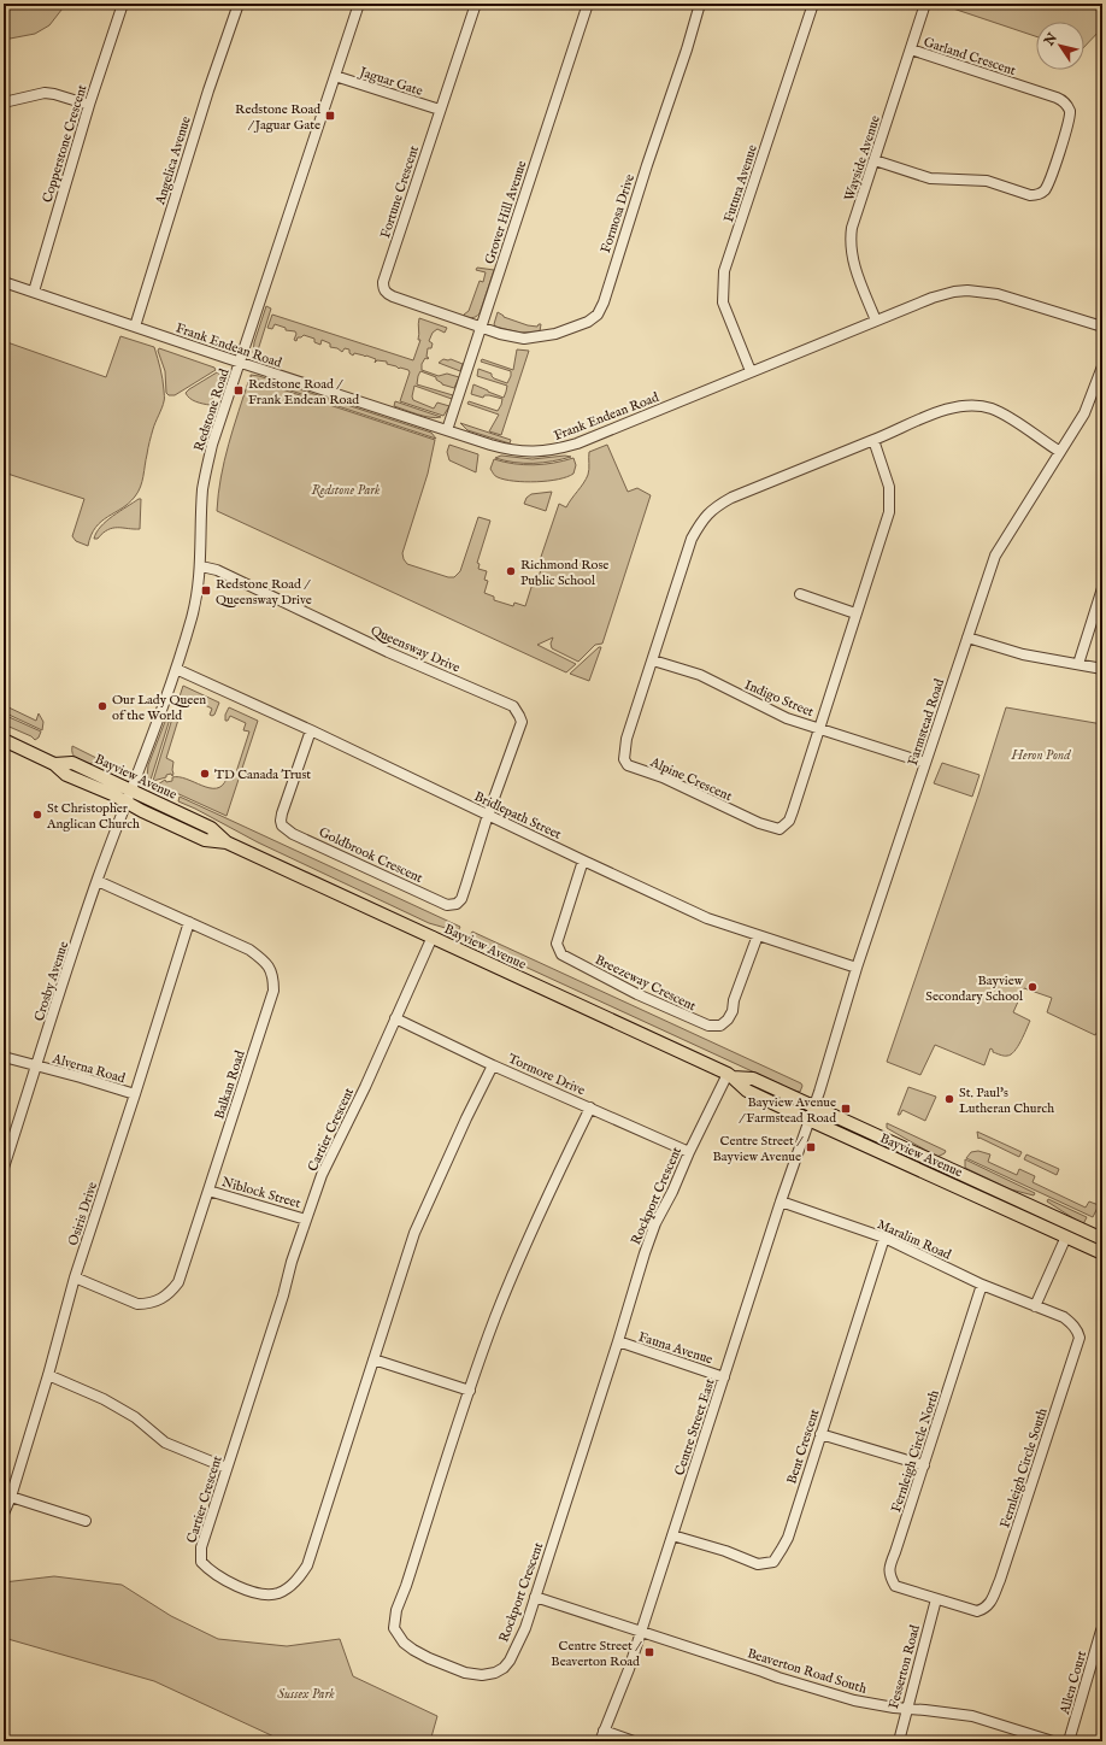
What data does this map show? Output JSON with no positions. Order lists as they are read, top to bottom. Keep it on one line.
{"streets":{"main road":["Bayview Avenue"],"street":["Garland Crescent","Jaguar Gate","Copperstone Crescent","Wayside Avenue","Angelica Avenue","Futura Avenue","Fortune Crescent","Grover Hill Avenue","Formosa Drive","Frank Endean Road","Redstone Road","Queensway Drive","Indigo Street","Farmstead Road","Alpine Crescent","Bridlepath Street","Goldbrook Crescent","Crosby Avenue","Breezeway Crescent","Alverna Road","Tormore Drive","Balkan Road","Cartier Crescent","Niblock Street","Rockport Crescent","Osiris Drive","Maralim Road","Fauna Avenue","Centre Street East","Bent Crescent","Fernleigh Circle North","Fernleigh Circle South","Fesserton Road","Beaverton Road South","Allen Court"]},"crossings":[["Garland Crescent","Wayside Avenue"],["Jaguar Gate","Fortune Crescent"],["Jaguar Gate","Redstone Road"],["Copperstone Crescent","Frank Endean Road"],["Wayside Avenue","Frank Endean Road"],["Angelica Avenue","Frank Endean Road"],["Futura Avenue","Frank Endean Road"],["Fortune Crescent","Grover Hill Avenue"],["Fortune Crescent","Formosa Drive"],["Grover Hill Avenue","Formosa Drive"],["Grover Hill Avenue","Frank Endean Road"],["Frank Endean Road","Redstone Road"],["Redstone Road","Queensway Drive"],["Redstone Road","Bayview Avenue"],["Redstone Road","Bridlepath Street"],["Redstone Road","Crosby Avenue"],["Queensway Drive","Bridlepath Street"],["Queensway Drive","Goldbrook Crescent"],["Indigo Street","Farmstead Road"],["Indigo Street","Alpine Crescent"],["Farmstead Road","Bayview Avenue"],["Farmstead Road","Alpine Crescent"],["Farmstead Road","Bridlepath Street"],["Farmstead Road","Centre Street East"],["Bayview Avenue","Crosby Avenue"],["Bayview Avenue","Cartier Crescent"],["Bayview Avenue","Rockport Crescent"],["Bayview Avenue","Centre Street East"],["Bridlepath Street","Goldbrook Crescent"],["Bridlepath Street","Breezeway Crescent"],["Crosby Avenue","Alverna Road"],["Crosby Avenue","Balkan Road"],["Alverna Road","Osiris Drive"],["Tormore Drive","Cartier Crescent"],["Tormore Drive","Rockport Crescent"],["Balkan Road","Niblock Street"],["Balkan Road","Osiris Drive"],["Cartier Crescent","Niblock Street"],["Rockport Crescent","Fauna Avenue"],["Rockport Crescent","Beaverton Road South"],["Maralim Road","Centre Street East"],["Maralim Road","Bent Crescent"],["Maralim Road","Fernleigh Circle North"],["Maralim Road","Fernleigh Circle South"],["Fauna Avenue","Centre Street East"],["Centre Street East","Bent Crescent"],["Centre Street East","Beaverton Road South"],["Fernleigh Circle North","Fernleigh Circle South"],["Fernleigh Circle North","Fesserton Road"],["Fernleigh Circle South","Fesserton Road"],["Fesserton Road","Beaverton Road South"]],"parks":["Redstone Park","Heron Pond","Sussex Park"],"places":{"transit":["Redstone Road / Jaguar Gate","Redstone Road / Frank Endean Road","Redstone Road / Queensway Drive","Bayview Avenue / Farmstead Road","Centre Street / Bayview Avenue","Centre Street / Beaverton Road"],"other":["Richmond Rose Public School","Our Lady Queen of the World","TD Canada Trust","St Christopher Anglican Church","Bayview Secondary School","St. Paul's Lutheran Church"]},"north":"top left"}
